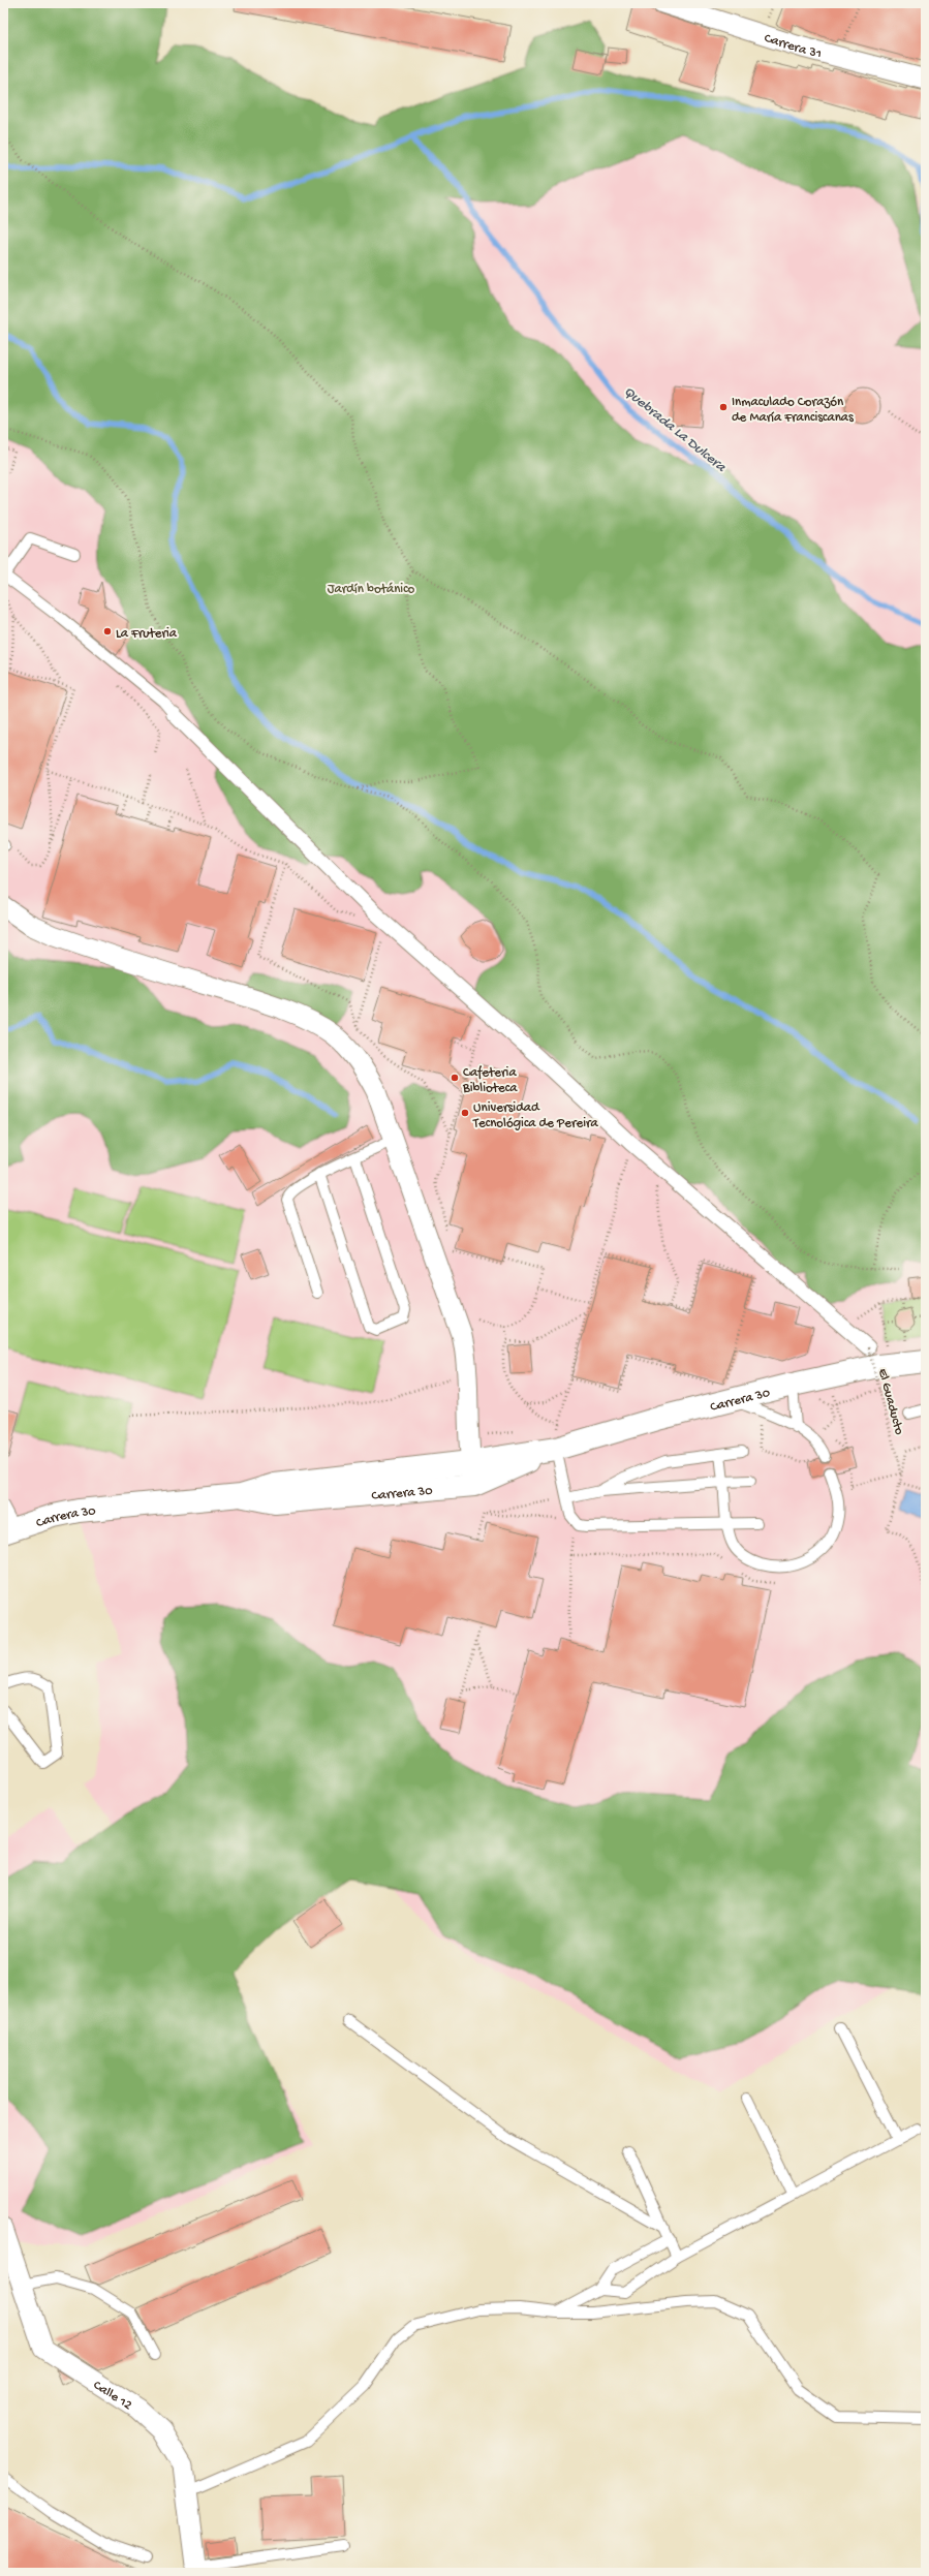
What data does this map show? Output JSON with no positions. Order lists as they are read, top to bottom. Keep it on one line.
{"streets":{"street":["Carrera 31","Carrera 30","Calle 12"],"path":["El Guaducto"]},"water":["Quebrada La Dulcera"],"parks":["Jardín botánico"],"places":["Inmaculado Corazón de María Franciscanas","La Fruteria","Cafeteria Biblioteca","Universidad Tecnológica de Pereira"]}
